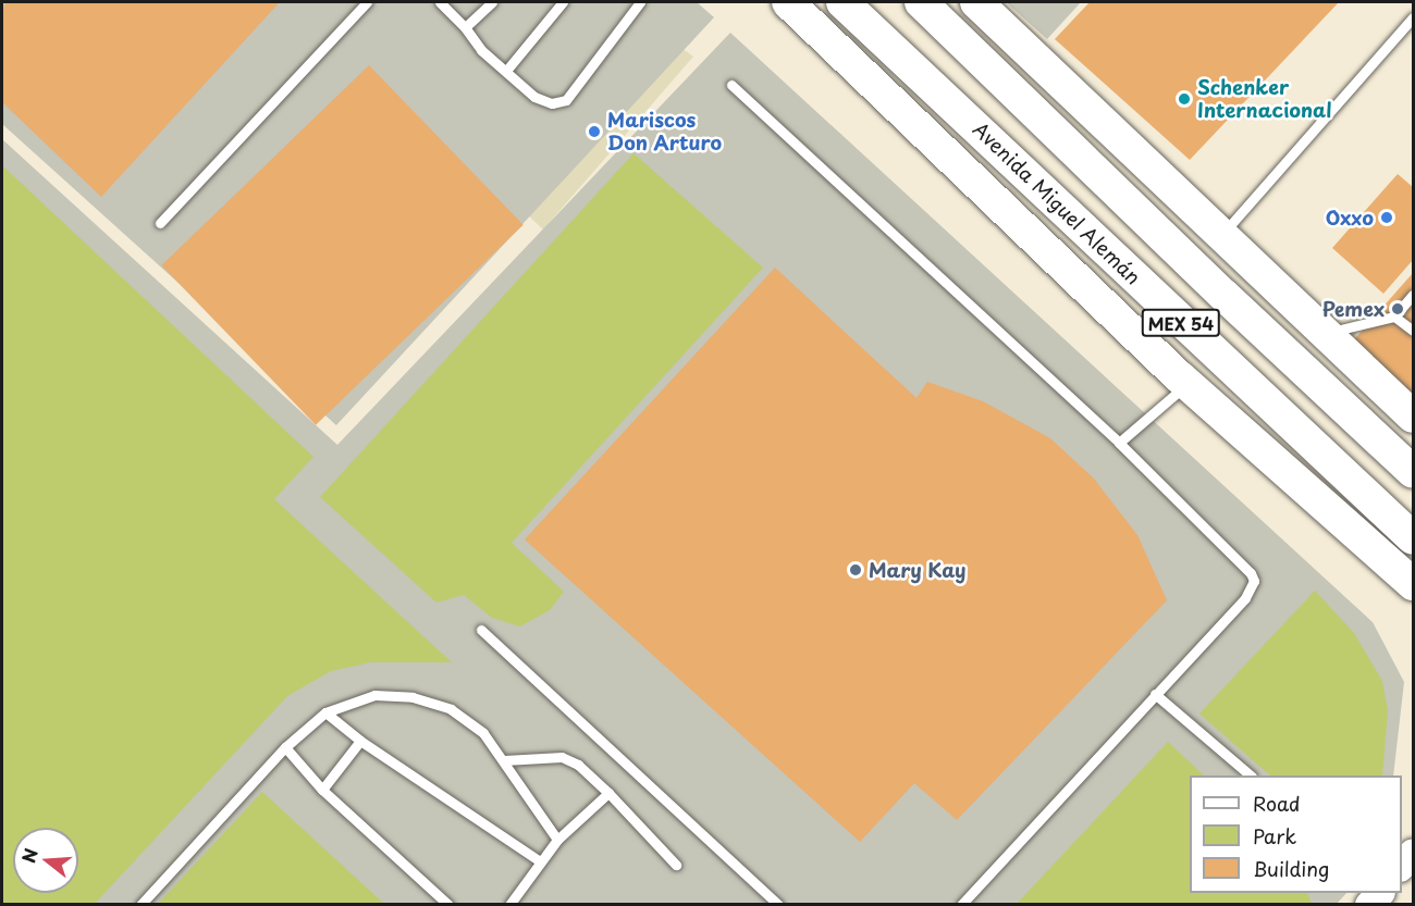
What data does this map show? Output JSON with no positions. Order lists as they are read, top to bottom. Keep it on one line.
{"streets":{"highway":["Avenida Miguel Alemán","MEX 54"]},"places":["Schenker Internacional","Mariscos Don Arturo","Oxxo","Pemex","Mary Kay"],"legend":["Road","Park","Building"],"north":"left"}
